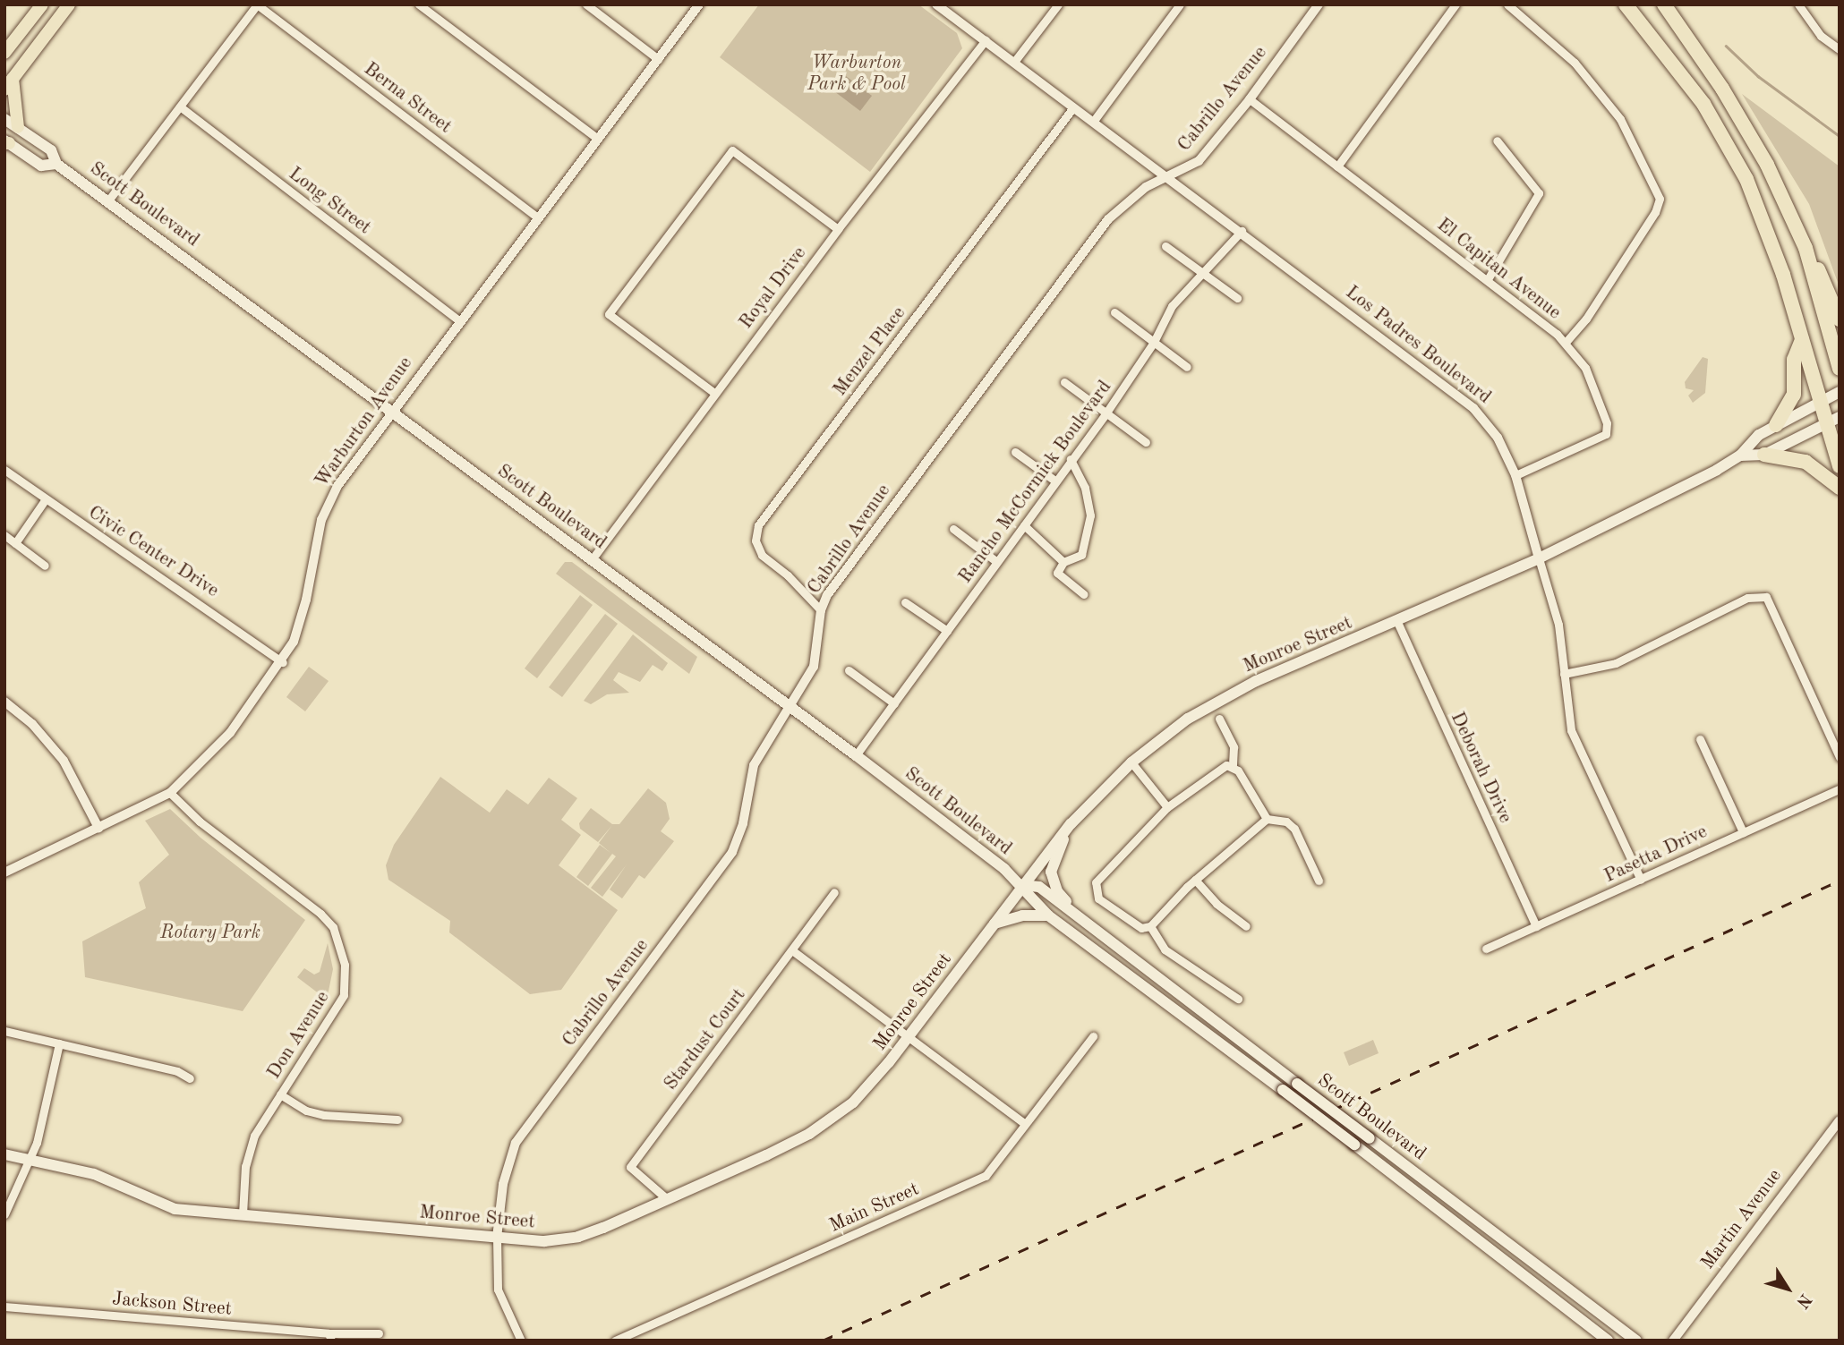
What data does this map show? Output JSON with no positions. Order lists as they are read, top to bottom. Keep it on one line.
{"streets":{"main road":["Scott Boulevard","Monroe Street"],"street":["Berna Street","Cabrillo Avenue","Long Street","El Capitan Avenue","Royal Drive","Los Padres Boulevard","Menzel Place","Warburton Avenue","Rancho McCormick Boulevard","Civic Center Drive","Deborah Drive","Pasetta Drive","Don Avenue","Stardust Court","Main Street","Martin Avenue","Jackson Street"]},"crossings":[["Berna Street","Warburton Avenue"],["Cabrillo Avenue","Scott Boulevard"],["Cabrillo Avenue","El Capitan Avenue"],["Cabrillo Avenue","Los Padres Boulevard"],["Cabrillo Avenue","Menzel Place"],["Cabrillo Avenue","Monroe Street"],["Long Street","Warburton Avenue"],["Scott Boulevard","Royal Drive"],["Scott Boulevard","Warburton Avenue"],["Scott Boulevard","Rancho McCormick Boulevard"],["Scott Boulevard","Monroe Street"],["El Capitan Avenue","Los Padres Boulevard"],["Royal Drive","Los Padres Boulevard"],["Los Padres Boulevard","Menzel Place"],["Los Padres Boulevard","Rancho McCormick Boulevard"],["Los Padres Boulevard","Monroe Street"],["Los Padres Boulevard","Pasetta Drive"],["Warburton Avenue","Civic Center Drive"],["Warburton Avenue","Don Avenue"],["Monroe Street","Deborah Drive"],["Monroe Street","Don Avenue"],["Monroe Street","Stardust Court"],["Deborah Drive","Pasetta Drive"]],"parks":["Warburton Park & Pool","Rotary Park"],"north":"bottom right"}
